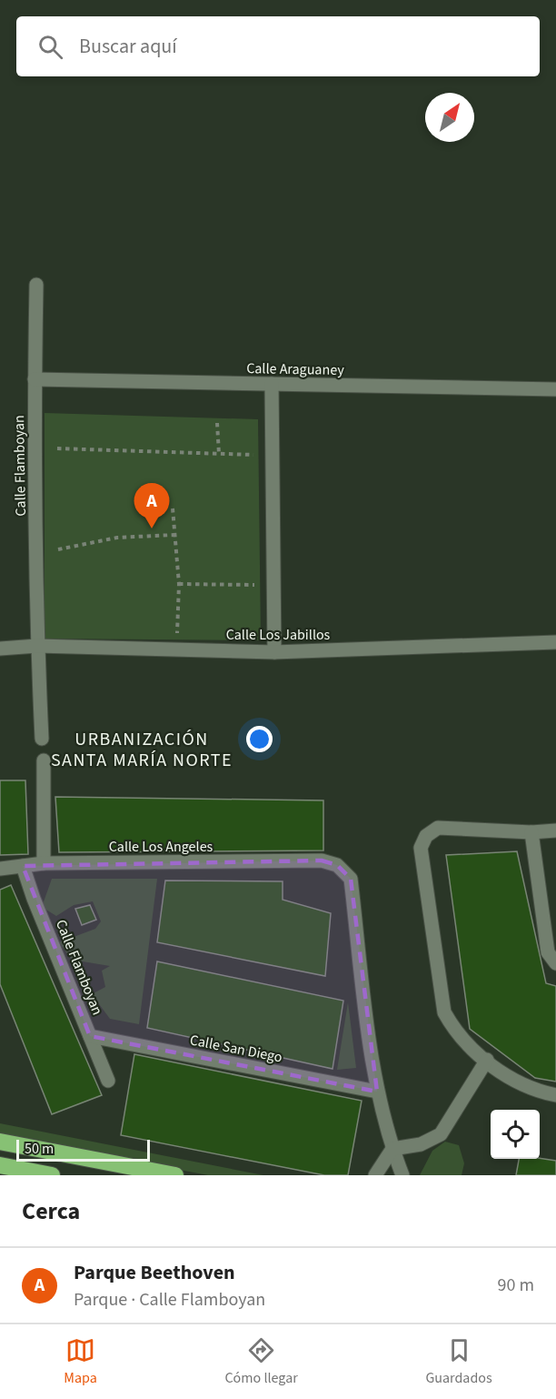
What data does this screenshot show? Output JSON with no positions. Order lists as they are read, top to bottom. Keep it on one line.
{"streets":{"street":["Calle Araguaney","Calle Flamboyan","Calle Los Jabillos","Calle Los Angeles","Calle San Diego"]},"crossings":[["Calle Araguaney","Calle Flamboyan"],["Calle Flamboyan","Calle Los Jabillos"],["Calle Flamboyan","Calle Los Angeles"],["Calle Flamboyan","Calle San Diego"],["Calle Los Angeles","Calle San Diego"]],"districts":["URBANIZACIÓN SANTA MARÍA NORTE"],"scale_bar":"50 m","north":"top right","page":{"search":"Buscar aquí","pins":"A","scale":"50 m","heading":"Cerca","list":[{"mark":"A","name":"Parque Beethoven","note":"Parque · Calle Flamboyan","value":"90 m"}],"nav":["Mapa","Cómo llegar","Guardados"]}}
